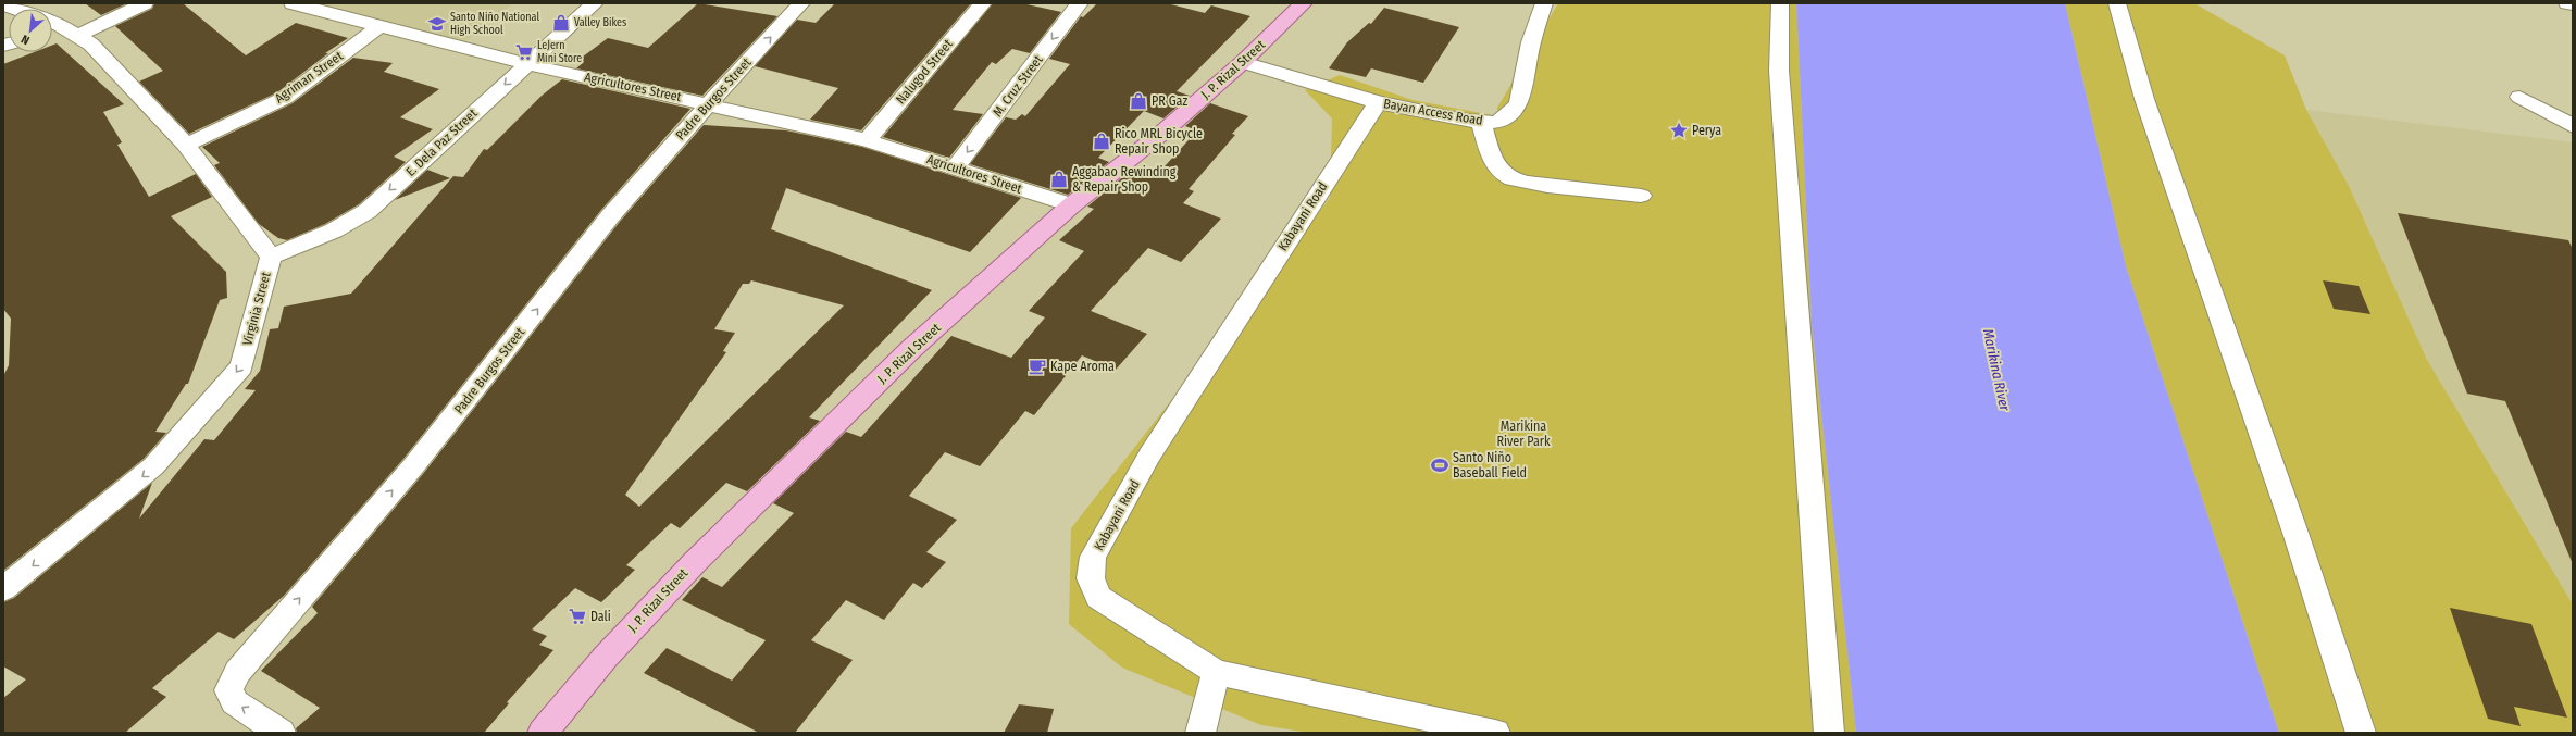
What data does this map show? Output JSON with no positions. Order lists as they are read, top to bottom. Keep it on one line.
{"streets":{"main road":["J. P. Rizal Street"],"street":["Nalugod Street","Agriman Street","M. Cruz Street","Agricultores Street","Padre Burgos Street","Bayan Access Road","E. Dela Paz Street","Kabayani Road","Virginia Street"]},"crossings":[["J. P. Rizal Street","Agricultores Street"],["J. P. Rizal Street","Bayan Access Road"],["Nalugod Street","Agricultores Street"],["Agriman Street","Agricultores Street"],["Agriman Street","Virginia Street"],["M. Cruz Street","Agricultores Street"],["Agricultores Street","Padre Burgos Street"],["Agricultores Street","E. Dela Paz Street"],["Bayan Access Road","Kabayani Road"],["E. Dela Paz Street","Virginia Street"]],"one_way":["M. Cruz Street","Padre Burgos Street","E. Dela Paz Street","Virginia Street"],"water":["Marikina River"],"parks":["Marikina River Park"],"places":{"shop":["Valley Bikes","PR Gaz","Rico MRL Bicycle Repair Shop","Aggabao Rewinding & Repair Shop"],"school or university":["Santo Niño National High School"],"supermarket":["LeJern Mini Store","Dali"],"place":["Perya"],"cafe":["Kape Aroma"],"sports":["Santo Niño Baseball Field"]},"north":"bottom left"}
